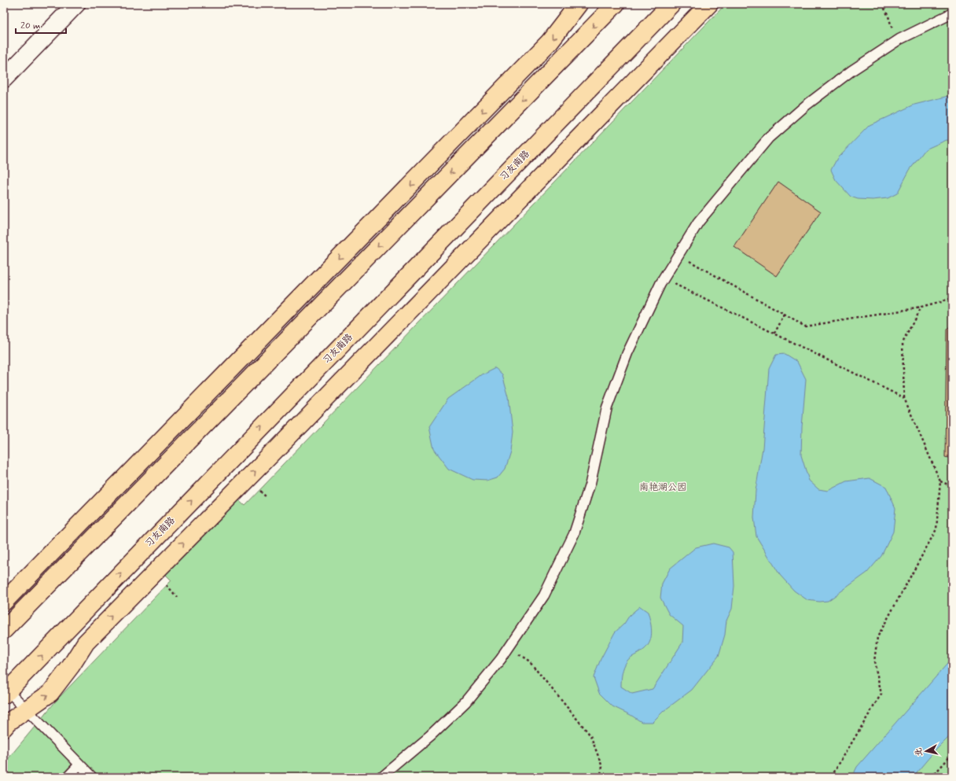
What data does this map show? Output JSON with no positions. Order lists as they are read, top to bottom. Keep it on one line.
{"streets":{"main road":["习友南路"]},"parks":["南艳湖公园"],"scale_bar":"20 m","north":"left"}
